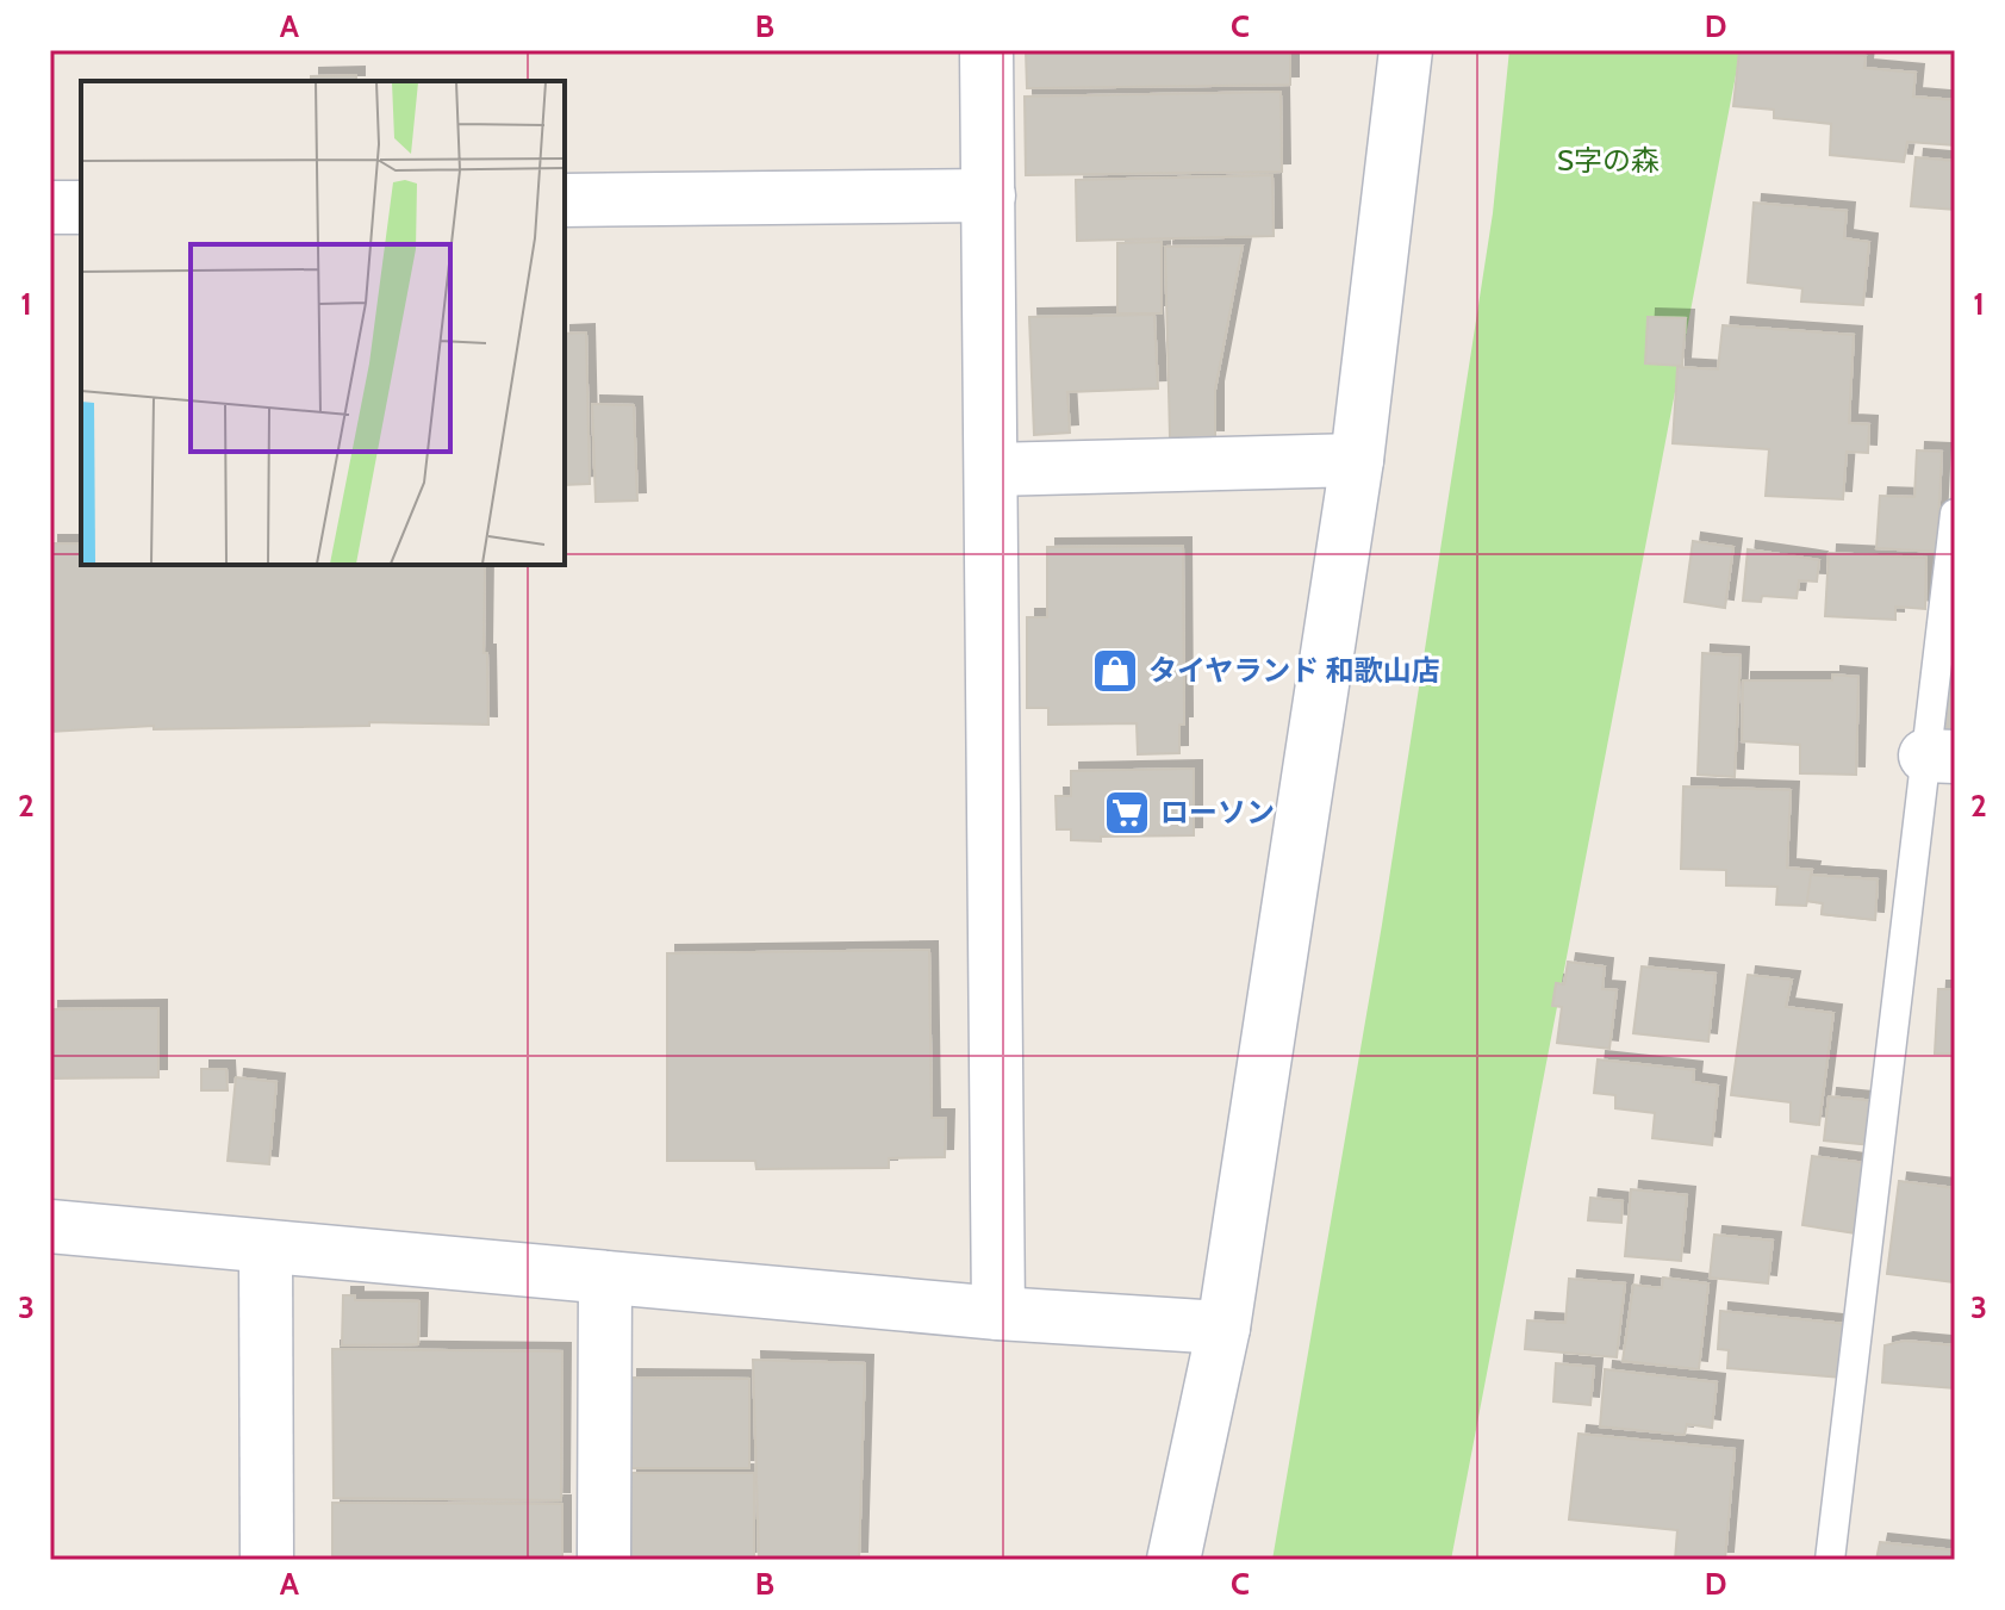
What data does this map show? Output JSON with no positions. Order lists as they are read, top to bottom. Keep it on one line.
{"parks":["S字の森"],"places":{"shop":["タイヤランド 和歌山店"],"supermarket":["ローソン"]},"grid":{"columns":["A","B","C","D"],"rows":["1","2","3"]}}
